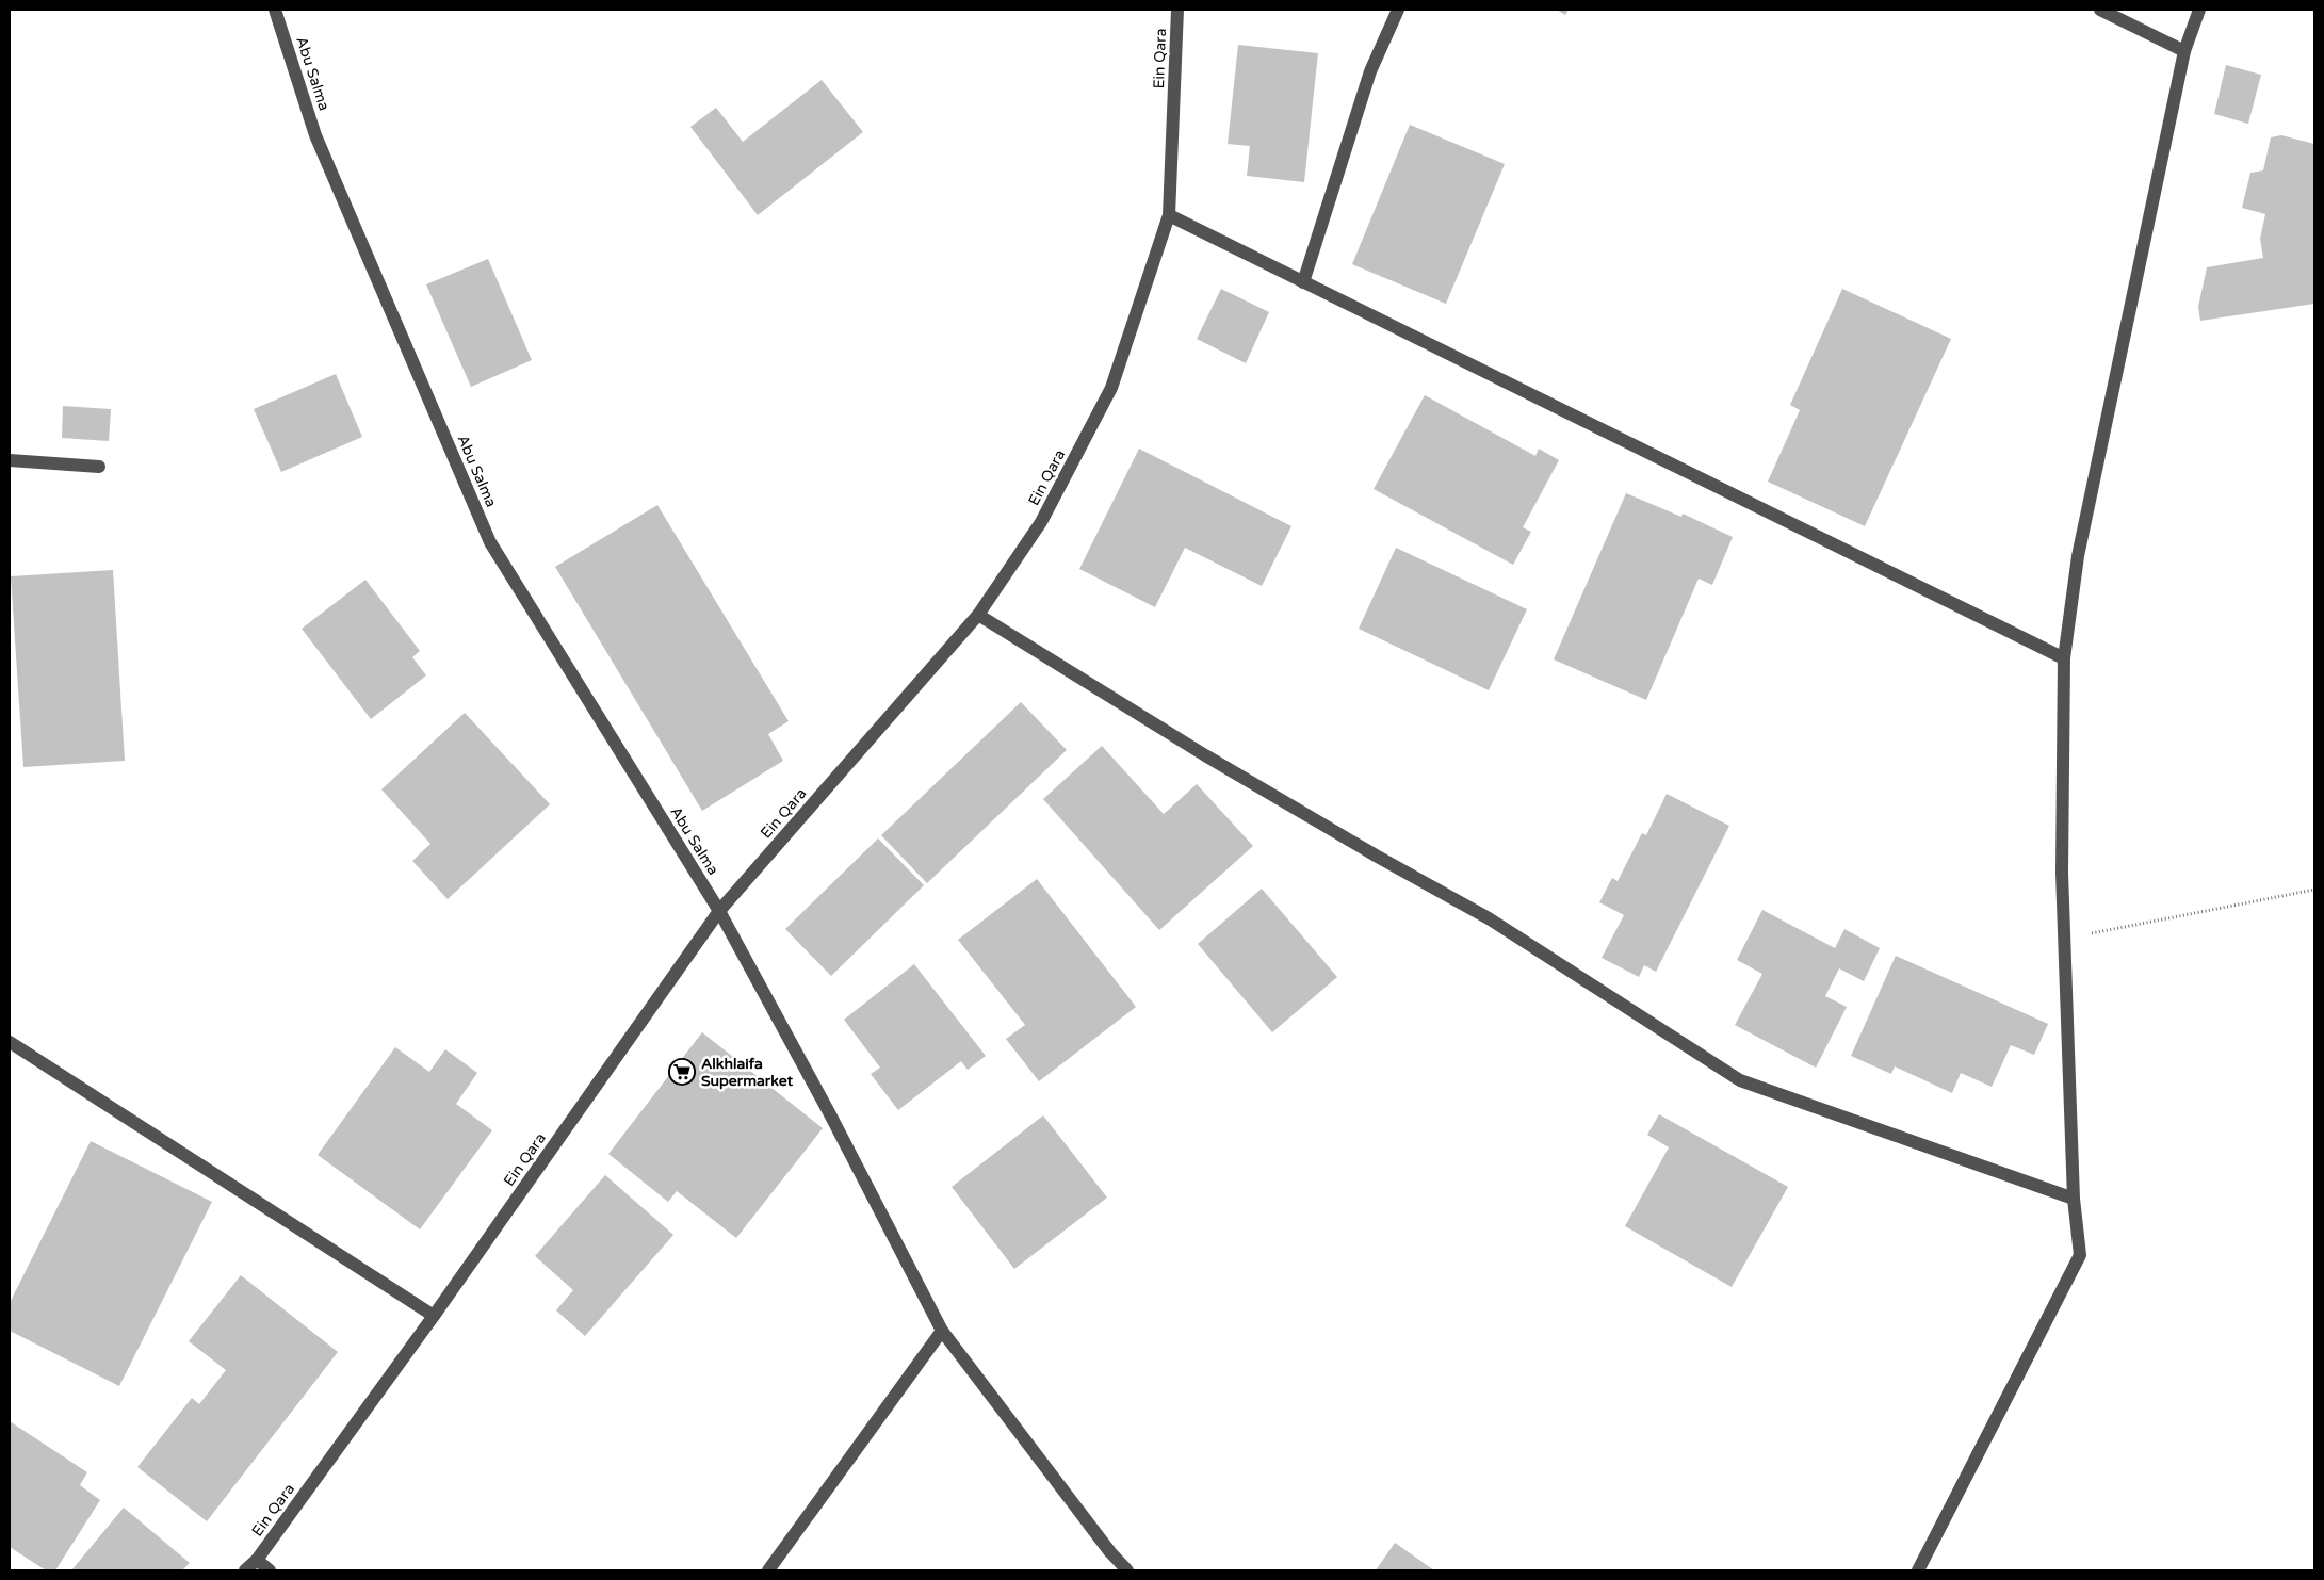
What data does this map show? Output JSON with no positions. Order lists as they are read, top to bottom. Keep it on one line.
{"streets":{"street":["Ein Qara","Abu Salma"]},"crossings":[["Ein Qara","Abu Salma"]],"places":{"supermarket":["Alkhlaifa Supermarket"]}}
